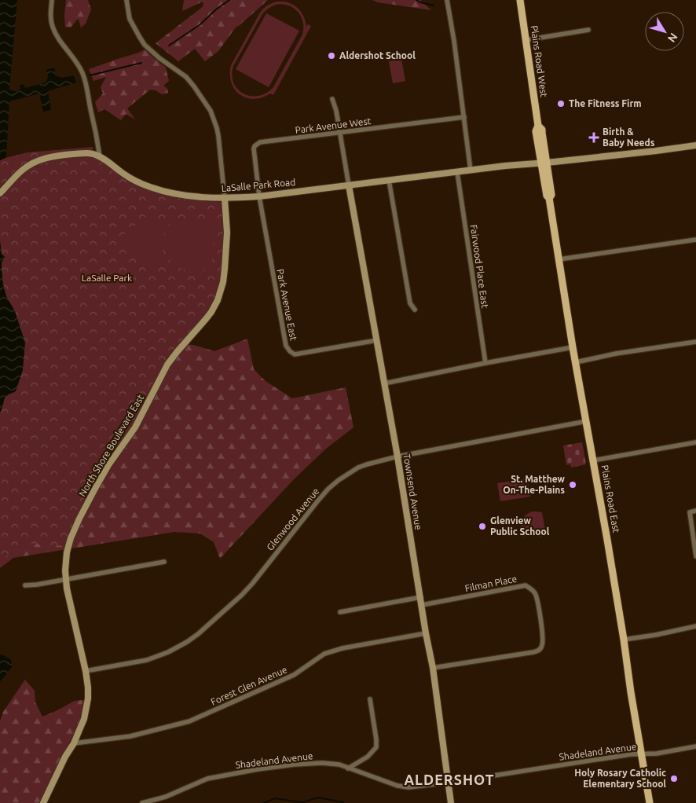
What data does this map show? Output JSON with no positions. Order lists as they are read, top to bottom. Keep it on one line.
{"streets":{"main road":["Plains Road West","Plains Road East"],"street":["Park Avenue West","LaSalle Park Road","Fairwood Place East","Park Avenue East","North Shore Boulevard East","Townsend Avenue","Glenwood Avenue","Filman Place","Forest Glen Avenue","Shadeland Avenue"]},"crossings":[["Plains Road West","LaSalle Park Road"],["Plains Road West","Plains Road East"],["Park Avenue West","LaSalle Park Road"],["Park Avenue West","Park Avenue East"],["LaSalle Park Road","Fairwood Place East"],["LaSalle Park Road","Park Avenue East"],["LaSalle Park Road","North Shore Boulevard East"],["LaSalle Park Road","Townsend Avenue"],["LaSalle Park Road","Plains Road East"],["Park Avenue East","Townsend Avenue"],["North Shore Boulevard East","Glenwood Avenue"],["North Shore Boulevard East","Forest Glen Avenue"],["Townsend Avenue","Glenwood Avenue"],["Townsend Avenue","Filman Place"],["Townsend Avenue","Forest Glen Avenue"],["Townsend Avenue","Shadeland Avenue"],["Plains Road East","Glenwood Avenue"],["Plains Road East","Shadeland Avenue"]],"districts":["ALDERSHOT"],"parks":["LaSalle Park"],"places":{"other":["Aldershot School","The Fitness Firm","St. Matthew On-The-Plains","Glenview Public School","Holy Rosary Catholic Elementary School"],"health":["Birth & Baby Needs"]},"north":"bottom right"}
